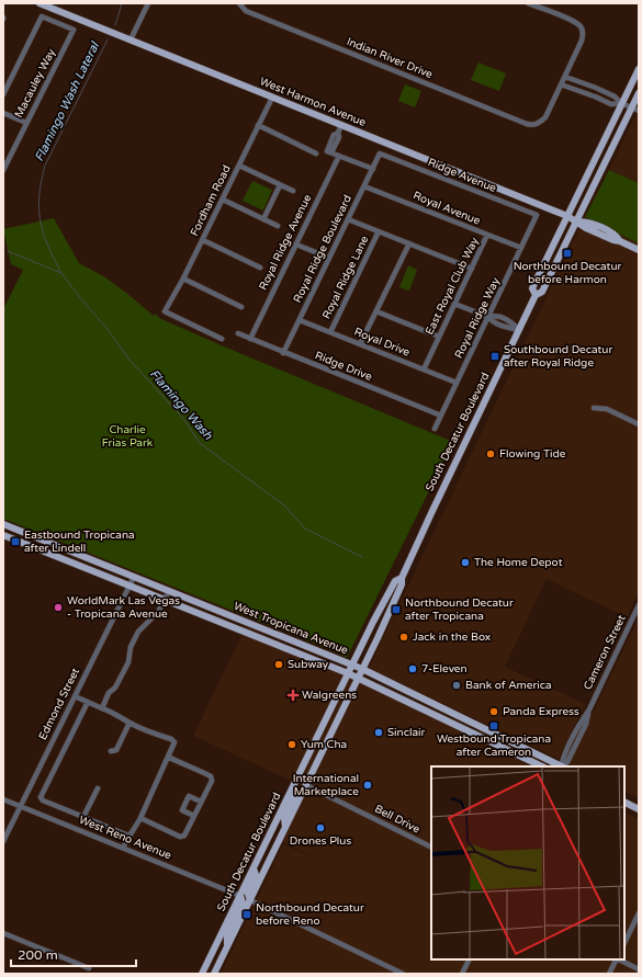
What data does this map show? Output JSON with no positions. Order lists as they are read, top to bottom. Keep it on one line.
{"streets":{"main road":["West Harmon Avenue","South Decatur Boulevard","West Tropicana Avenue"],"street":["Indian River Drive","Macauley Way","Ridge Avenue","Fordham Road","Royal Avenue","Royal Ridge Avenue","Royal Ridge Boulevard","Royal Ridge Lane","East Royal Club Way","Royal Ridge Way","Royal Drive","Ridge Drive","Cameron Street","Edmond Street","Bell Drive","West Reno Avenue"]},"crossings":[["West Harmon Avenue","Fordham Road"],["West Harmon Avenue","South Decatur Boulevard"],["Ridge Avenue","Royal Ridge Boulevard"],["Ridge Avenue","Royal Ridge Way"],["Royal Avenue","Royal Ridge Boulevard"],["Royal Avenue","East Royal Club Way"],["Royal Avenue","Royal Ridge Way"],["Royal Ridge Avenue","Ridge Drive"],["Royal Ridge Boulevard","Royal Drive"],["Royal Ridge Boulevard","Ridge Drive"],["Royal Ridge Lane","Royal Drive"],["East Royal Club Way","Royal Drive"],["Royal Ridge Way","Royal Drive"],["Royal Ridge Way","Ridge Drive"],["South Decatur Boulevard","West Tropicana Avenue"],["South Decatur Boulevard","Bell Drive"],["South Decatur Boulevard","West Reno Avenue"],["West Tropicana Avenue","Edmond Street"],["Edmond Street","West Reno Avenue"]],"water":["Flamingo Wash Lateral","Flamingo Wash"],"parks":["Charlie Frias Park"],"places":{"transit":["Northbound Decatur before Harmon","Southbound Decatur after Royal Ridge","Eastbound Tropicana after Lindell","Northbound Decatur after Tropicana","Westbound Tropicana after Cameron","Northbound Decatur before Reno"],"other":["Flowing Tide","The Home Depot","WorldMark Las Vegas - Tropicana Avenue","Jack in the Box","Subway","7-Eleven","Bank of America","Panda Express","Sinclair","Yum Cha","International Marketplace","Drones Plus"],"health":["Walgreens"]},"scale_bar":"200 m"}
